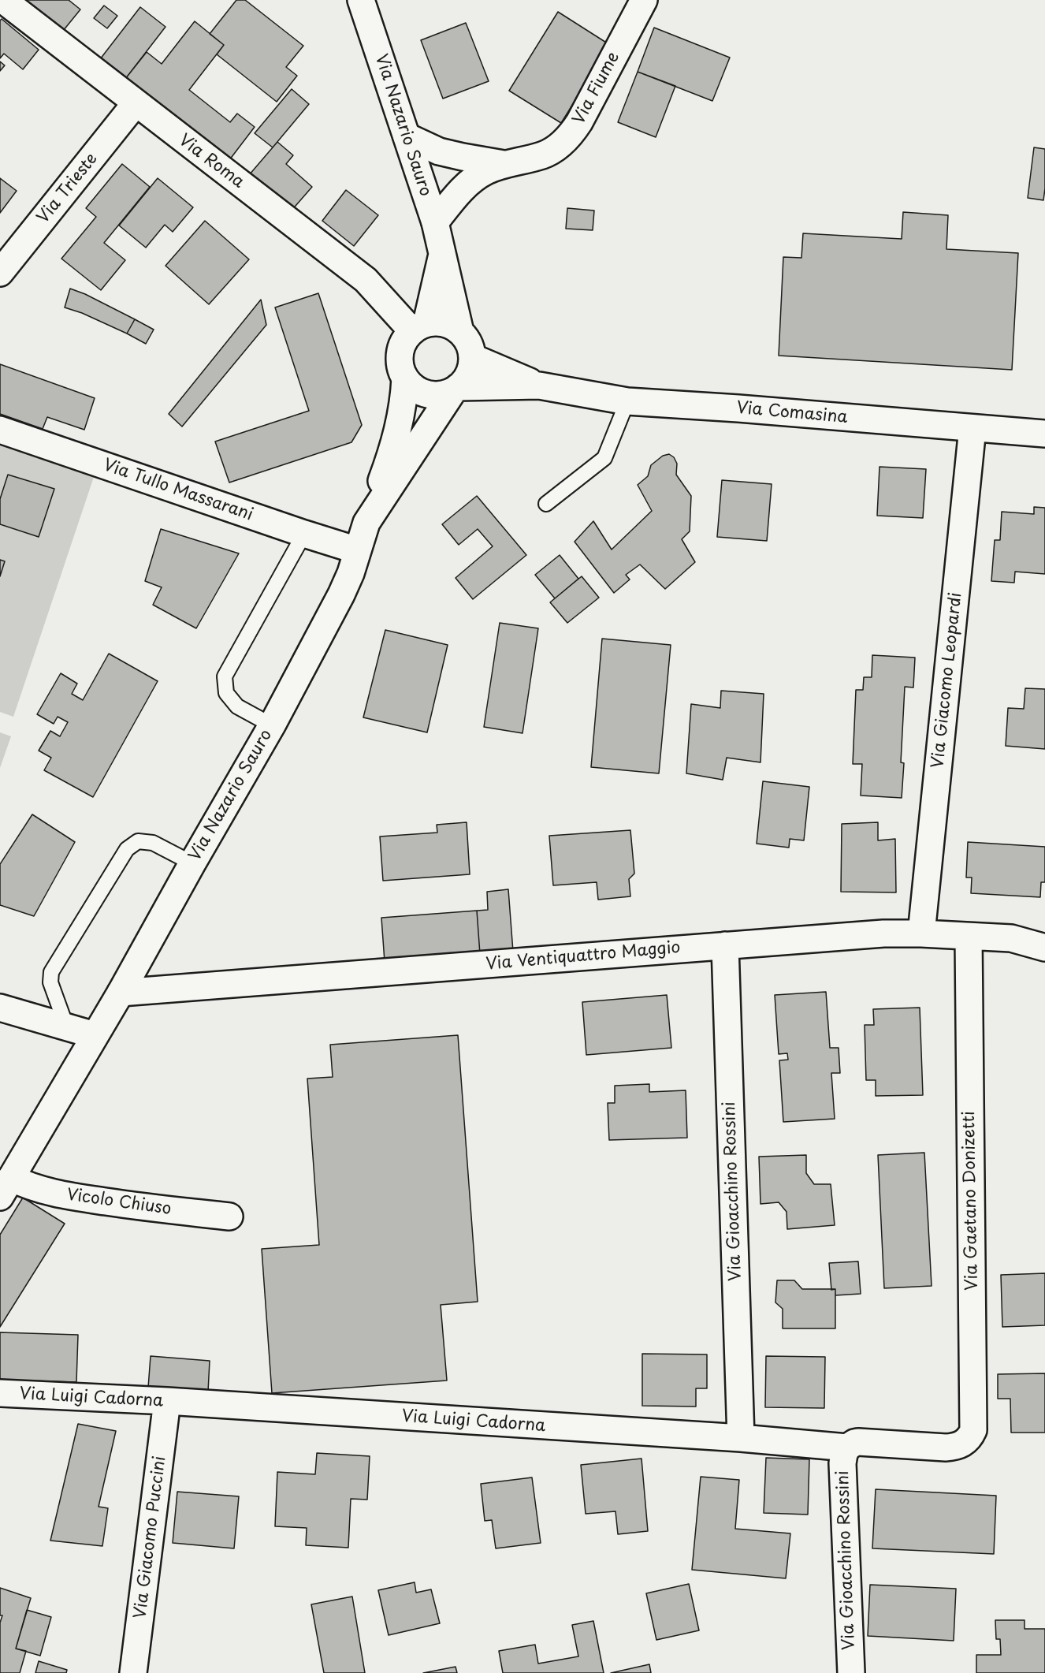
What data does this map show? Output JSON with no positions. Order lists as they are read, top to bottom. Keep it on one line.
{"streets":{"street":["Via Fiume","Via Nazario Sauro","Via Roma","Via Trieste","Via Comasina","Via Tullo Massarani","Via Giacomo Leopardi","Via Ventiquattro Maggio","Via Gioacchino Rossini","Via Gaetano Donizetti","Vicolo Chiuso","Via Luigi Cadorna","Via Giacomo Puccini"]},"crossings":[["Via Fiume","Via Nazario Sauro"],["Via Nazario Sauro","Via Roma"],["Via Nazario Sauro","Via Comasina"],["Via Nazario Sauro","Via Tullo Massarani"],["Via Nazario Sauro","Via Ventiquattro Maggio"],["Via Nazario Sauro","Vicolo Chiuso"],["Via Roma","Via Trieste"],["Via Roma","Via Comasina"],["Via Comasina","Via Giacomo Leopardi"],["Via Giacomo Leopardi","Via Ventiquattro Maggio"],["Via Ventiquattro Maggio","Via Gioacchino Rossini"],["Via Ventiquattro Maggio","Via Gaetano Donizetti"],["Via Gioacchino Rossini","Via Luigi Cadorna"],["Via Gaetano Donizetti","Via Luigi Cadorna"],["Via Luigi Cadorna","Via Giacomo Puccini"]]}
